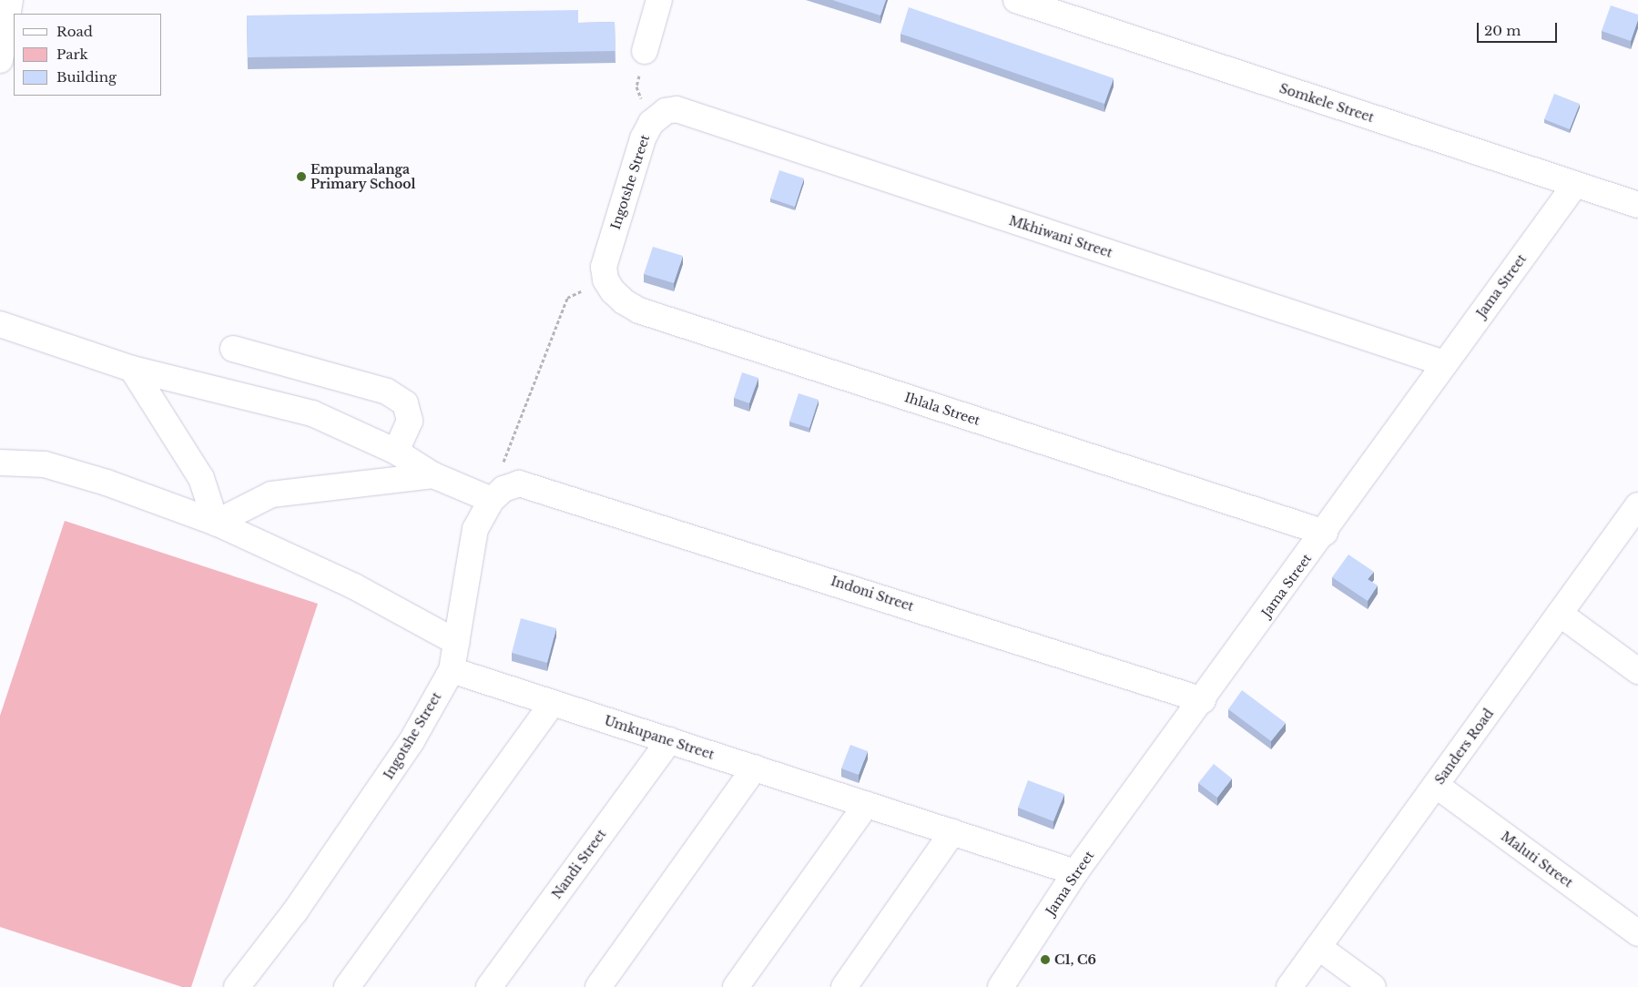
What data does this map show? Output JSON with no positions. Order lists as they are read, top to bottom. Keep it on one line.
{"streets":{"street":["Somkele Street","Ingotshe Street","Mkhiwani Street","Jama Street","Ihlala Street","Indoni Street","Umkupane Street","Sanders Road","Maluti Street","Nandi Street"]},"crossings":[["Somkele Street","Jama Street"],["Ingotshe Street","Mkhiwani Street"],["Ingotshe Street","Ihlala Street"],["Ingotshe Street","Indoni Street"],["Ingotshe Street","Umkupane Street"],["Mkhiwani Street","Jama Street"],["Jama Street","Ihlala Street"],["Jama Street","Indoni Street"],["Jama Street","Umkupane Street"],["Umkupane Street","Nandi Street"],["Sanders Road","Maluti Street"]],"places":["Empumalanga Primary School","C1, C6"],"legend":["Road","Park","Building"],"scale_bar":"20 m"}
